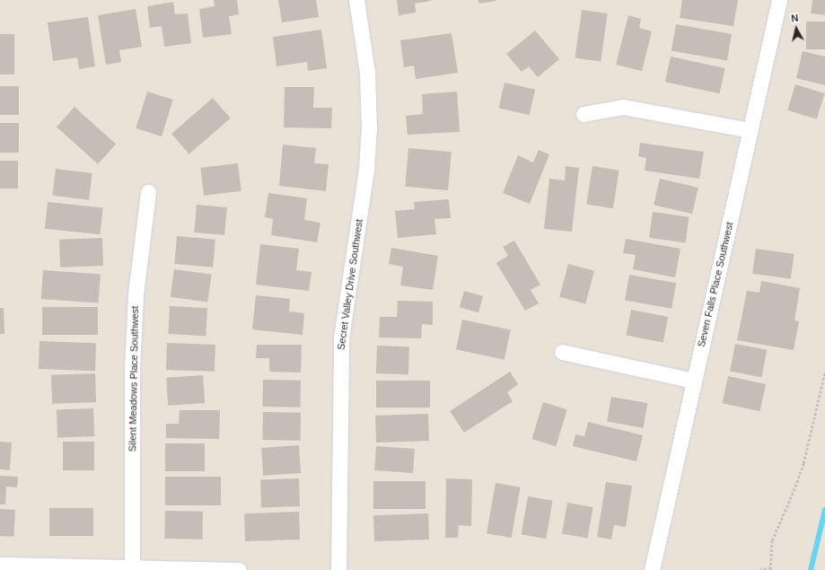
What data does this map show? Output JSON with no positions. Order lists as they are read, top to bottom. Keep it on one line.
{"streets":{"street":["Secret Valley Drive Southwest","Seven Falls Place Southwest","Silent Meadows Place Southwest"]},"north":"top"}
